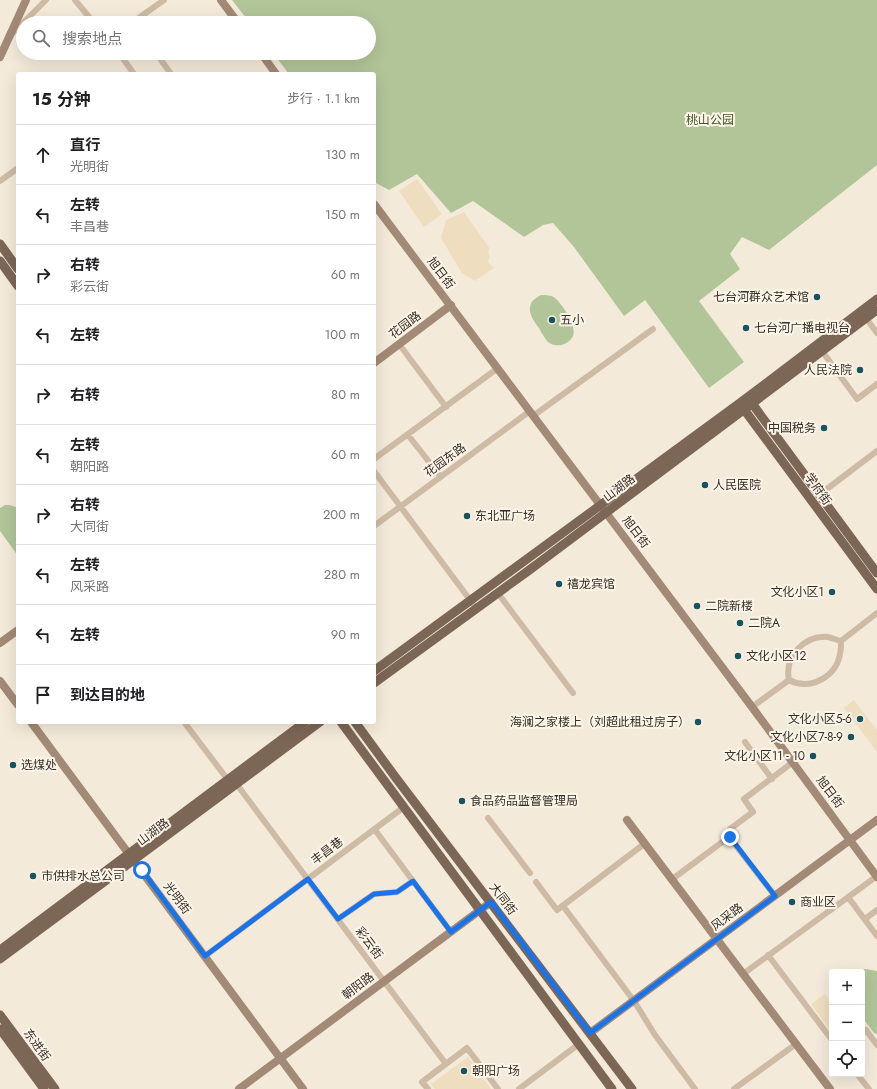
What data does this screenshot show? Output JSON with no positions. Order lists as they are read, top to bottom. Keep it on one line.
{"streets":{"main road":["旭日街","花园路","山湖路","学府街","光明街","大同街","风采路","朝阳路","东进街"],"street":["花园东路","丰昌巷","彩云街"]},"crossings":[["旭日街","花园路"],["旭日街","花园东路"],["旭日街","山湖路"],["旭日街","风采路"],["山湖路","学府街"],["山湖路","光明街"],["山湖路","彩云街"],["丰昌巷","光明街"],["丰昌巷","彩云街"],["光明街","朝阳路"],["大同街","风采路"],["大同街","朝阳路"],["彩云街","朝阳路"]],"parks":["桃山公园"],"places":["七台河群众艺术馆","五小","七台河广播电视台","人民法院","中国税务","人民医院","东北亚广场","禧龙宾馆","文化小区1","二院新楼","二院A","文化小区12","文化小区5-6","海澜之家楼上（刘超此租过房子）","文化小区7-8-9","文化小区11 - 10","选煤处","食品药品监督管理局","市供排水总公司","商业区","朝阳广场"],"page":{"search":"搜索地点","heading":["15 分钟","步行 · 1.1 km"],"list":[["直行","光明街","130 m"],["左转","丰昌巷","150 m"],["右转","彩云街","60 m"],["左转","100 m"],["右转","80 m"],["左转","朝阳路","60 m"],["右转","大同街","200 m"],["左转","风采路","280 m"],["左转","90 m"],"到达目的地"],"map_buttons":["+","−"]}}
